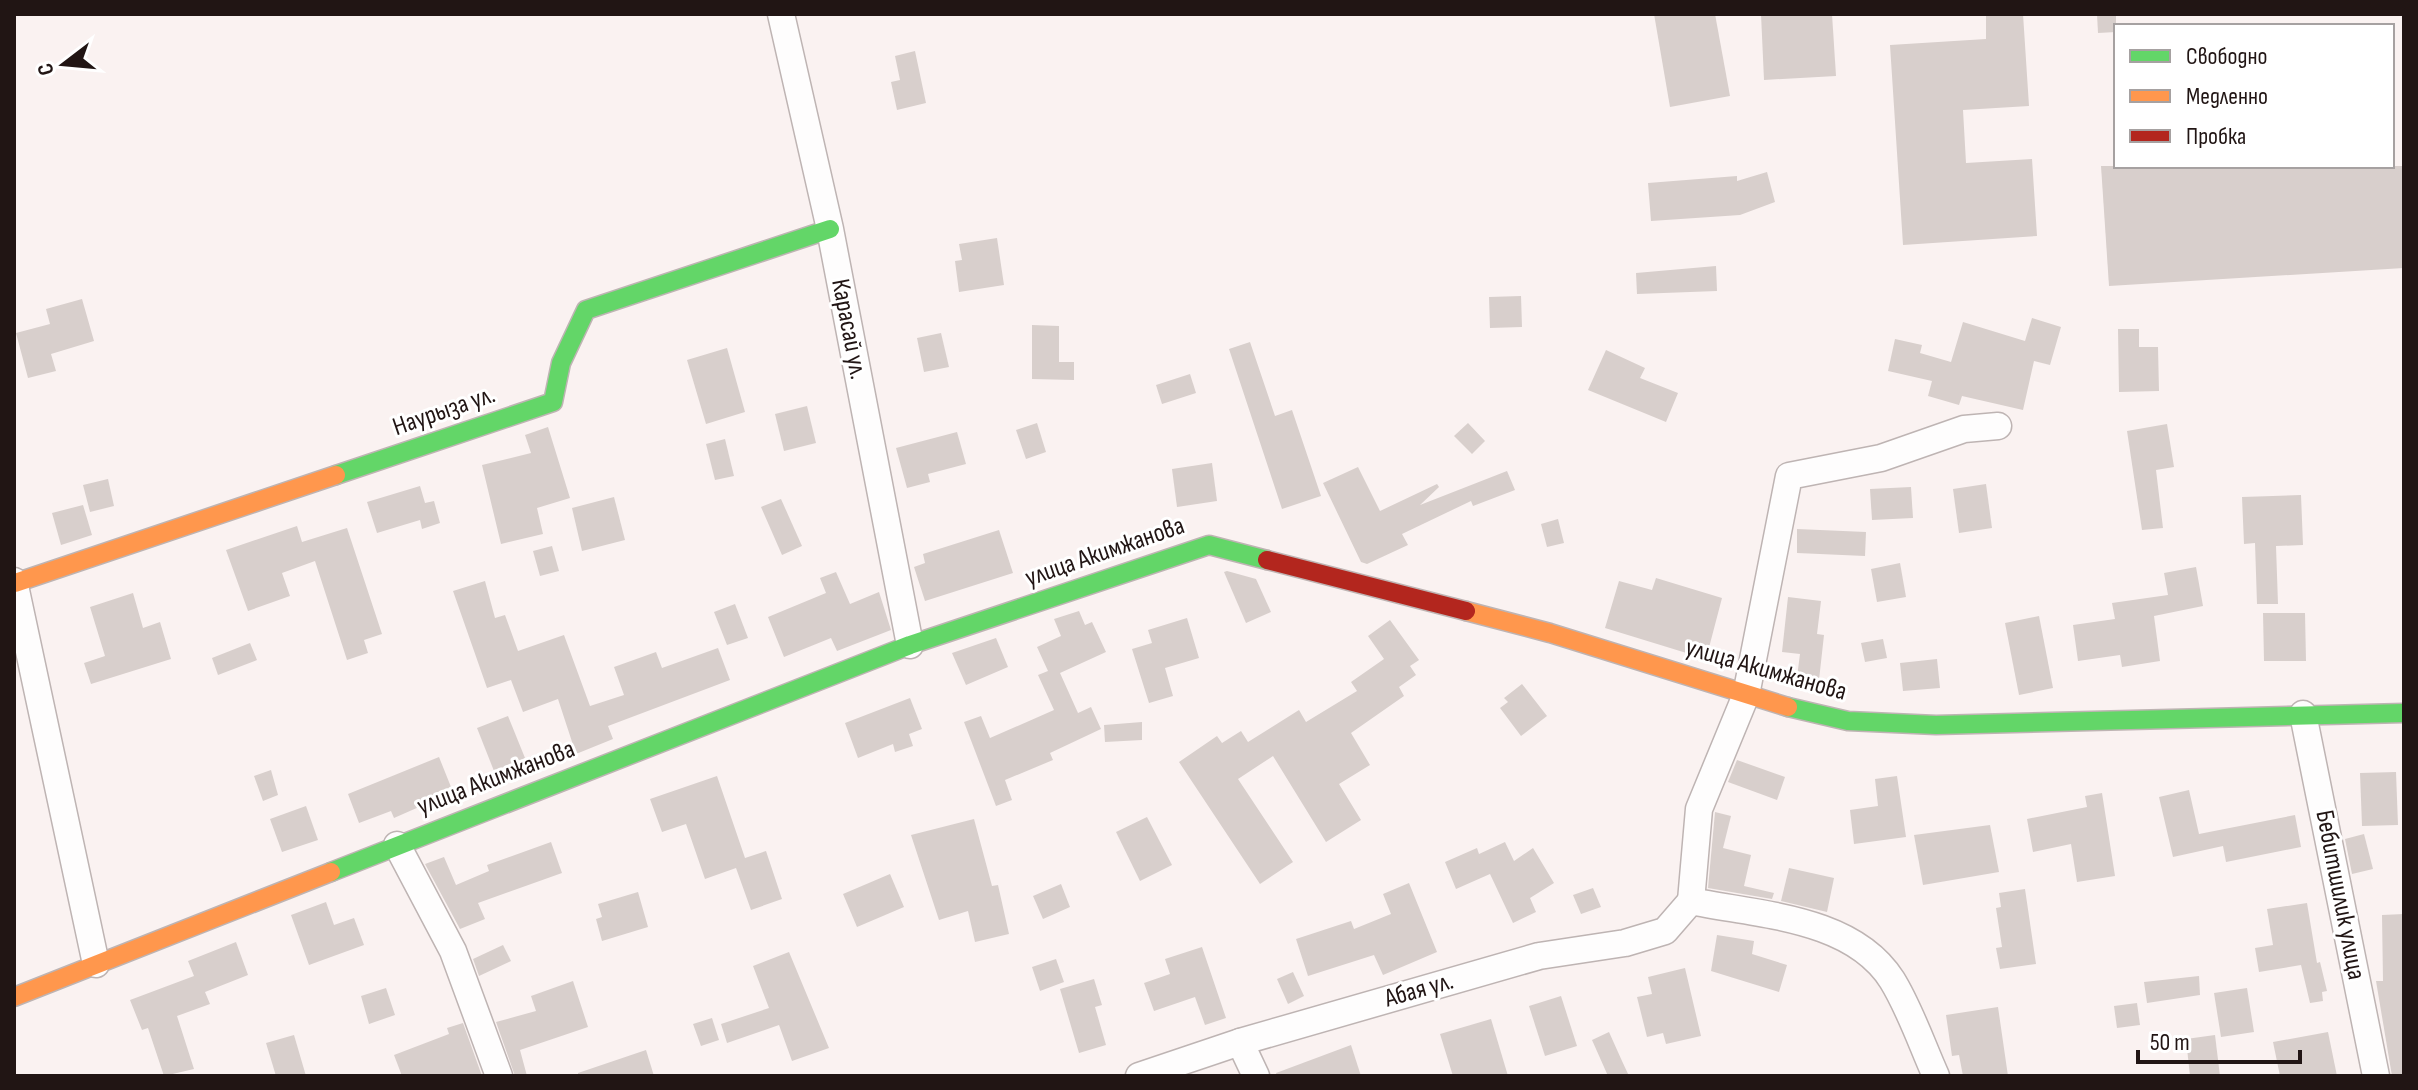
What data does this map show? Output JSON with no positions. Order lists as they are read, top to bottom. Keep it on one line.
{"streets":{"street":["Карасай ул.","Наурыза ул.","улица Акимжанова","Бебитшилик улица","Абая ул."]},"crossings":[["Карасай ул.","Наурыза ул."],["Карасай ул.","улица Акимжанова"],["улица Акимжанова","Бебитшилик улица"]],"legend":["Свободно","Медленно","Пробка"],"scale_bar":"50 m","north":"left"}
